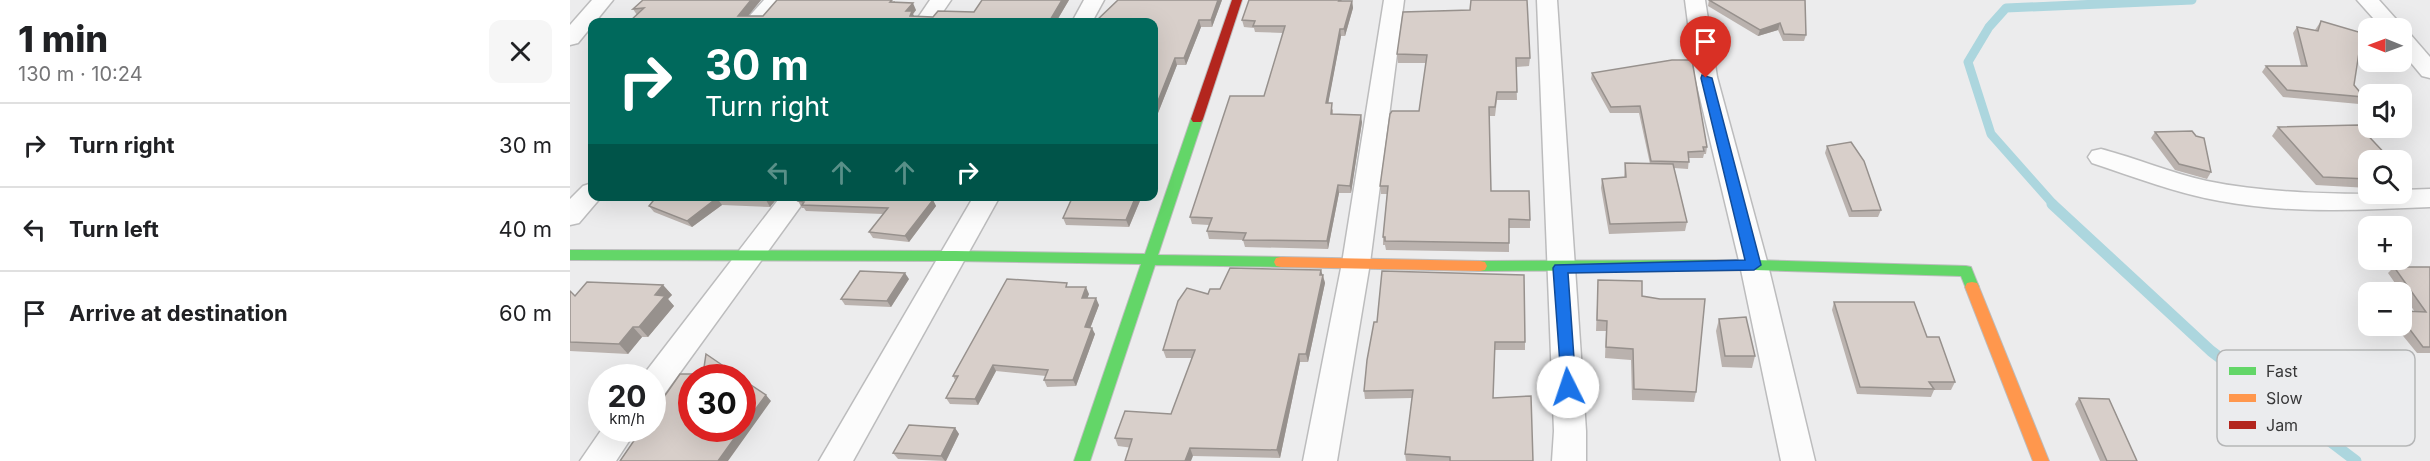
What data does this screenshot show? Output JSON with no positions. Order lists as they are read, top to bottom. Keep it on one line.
{"legend":["Fast","Slow","Jam"],"north":"left","page":{"heading":["1 min","130 m · 10:24"],"map_buttons":["+","−"],"turn":["30 m","Turn right"],"list":[{"name":"Turn right","value":"30 m"},{"name":"Turn left","value":"40 m"},{"name":"Arrive at destination","value":"60 m"}],"speed":"20 km/h","limit":"30"}}
